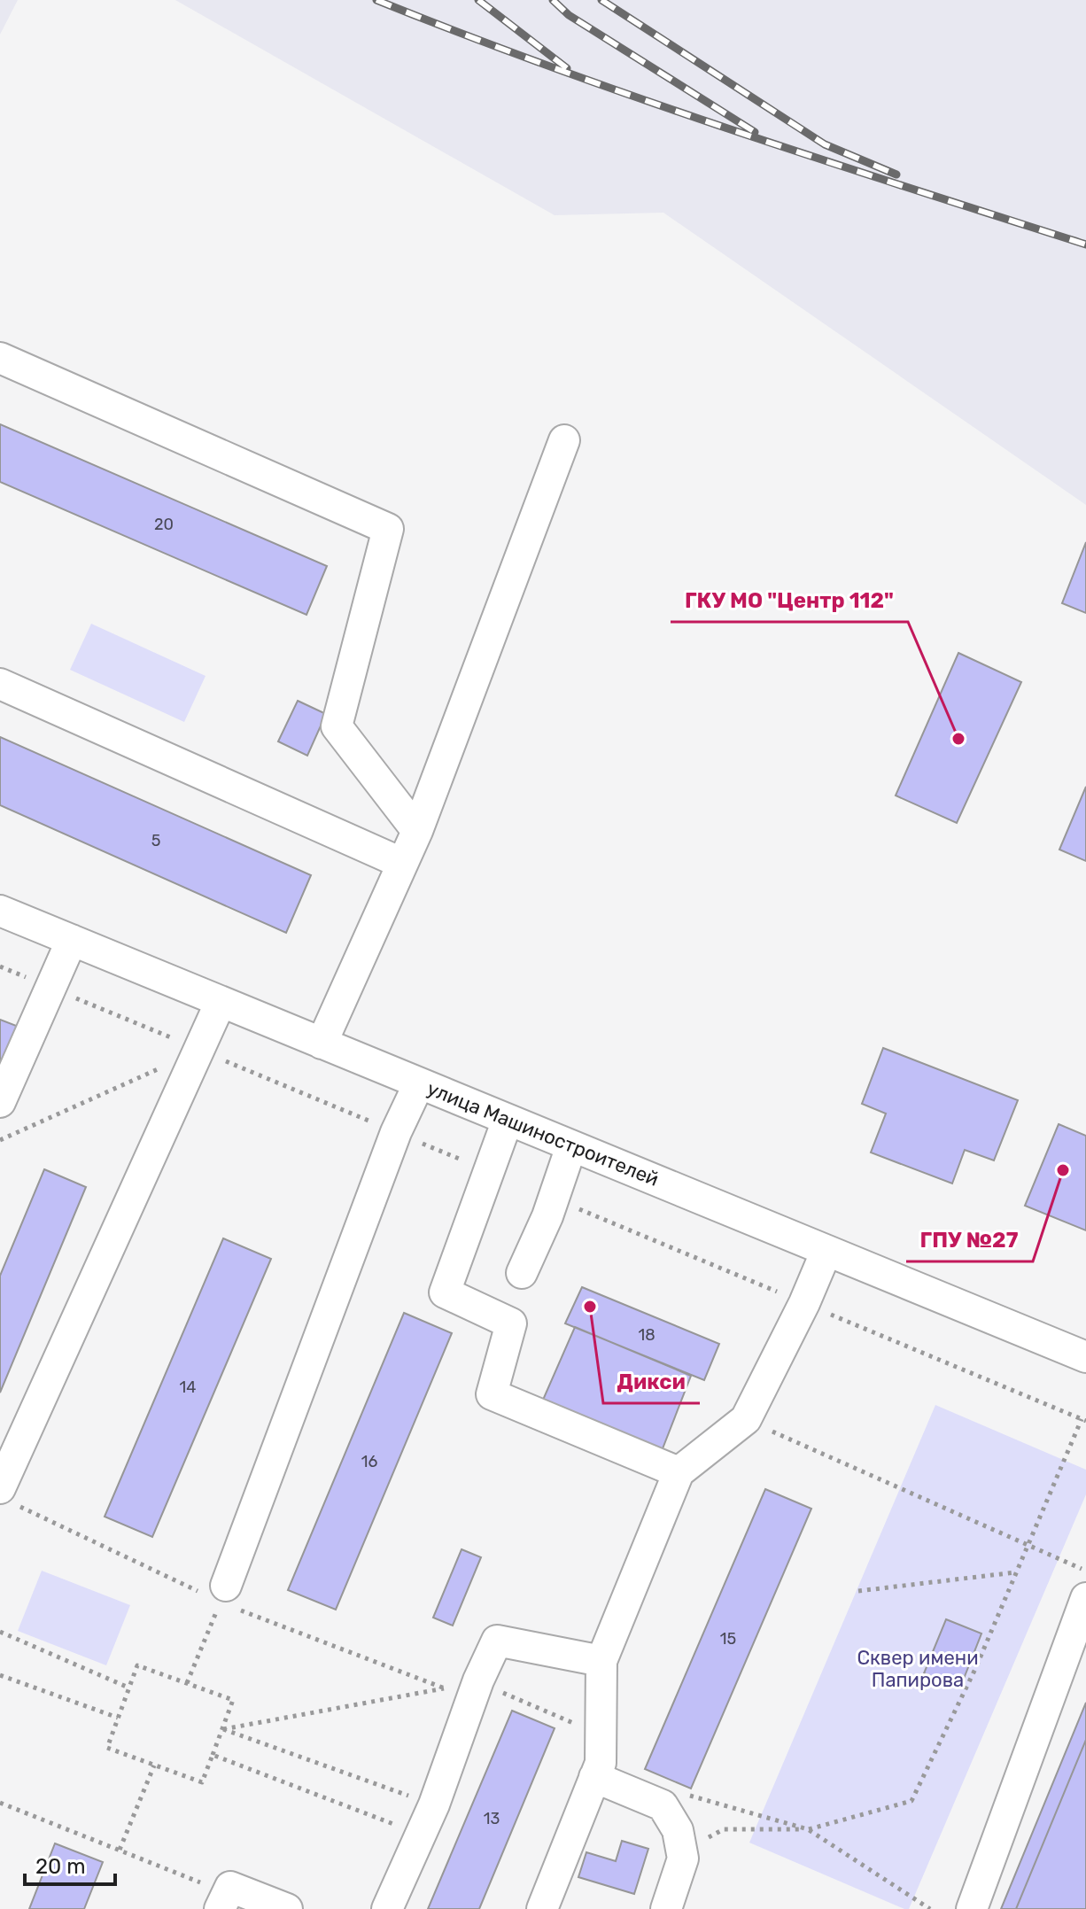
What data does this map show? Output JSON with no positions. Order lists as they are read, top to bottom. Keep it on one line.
{"streets":{"street":["улица Машиностроителей"]},"parks":["Сквер имени Папирова"],"places":["ГКУ МО \"Центр 112\"","ГПУ №27","Дикси"],"house_numbers":["20","5","18","14","16","15","13"],"scale_bar":"20 m"}
